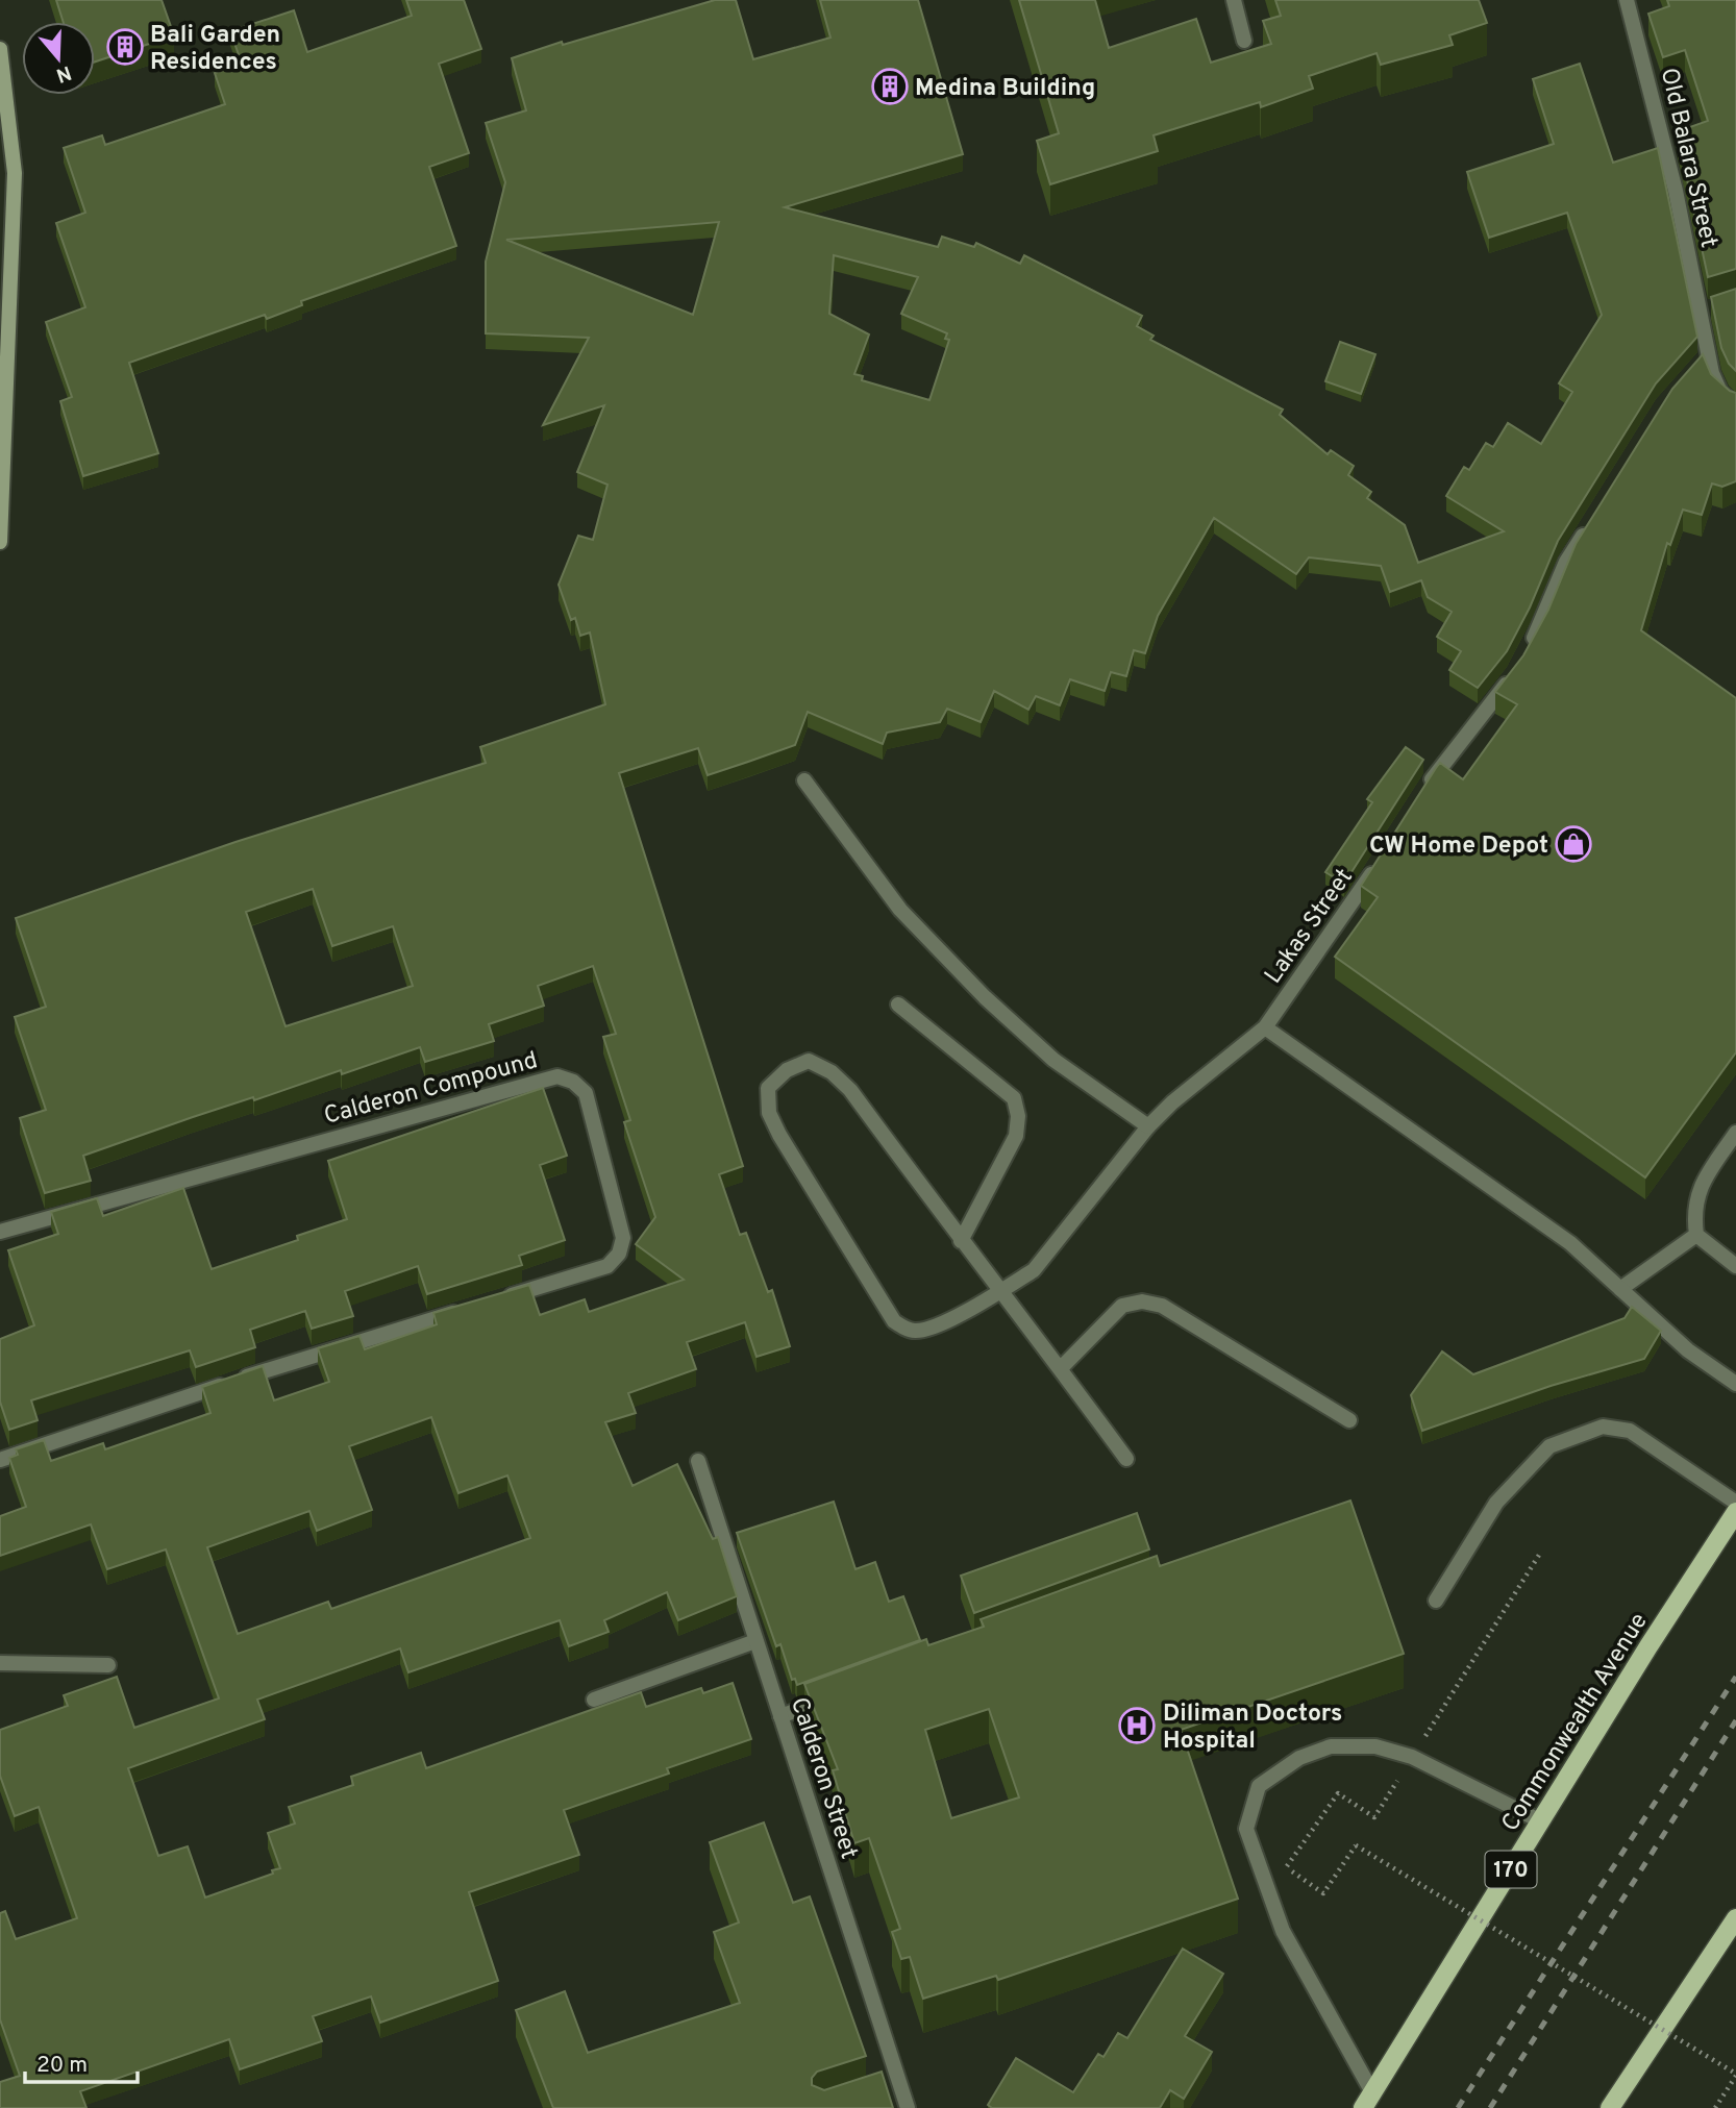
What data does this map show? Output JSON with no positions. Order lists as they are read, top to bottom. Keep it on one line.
{"streets":{"main road":["Commonwealth Avenue","170"],"street":["Old Balara Street","Lakas Street","Calderon Compound","Calderon Street"]},"places":{"building":["Bali Garden Residences","Medina Building"],"shop":["CW Home Depot"],"hospital":["Diliman Doctors Hospital"]},"scale_bar":"20 m","north":"bottom"}
